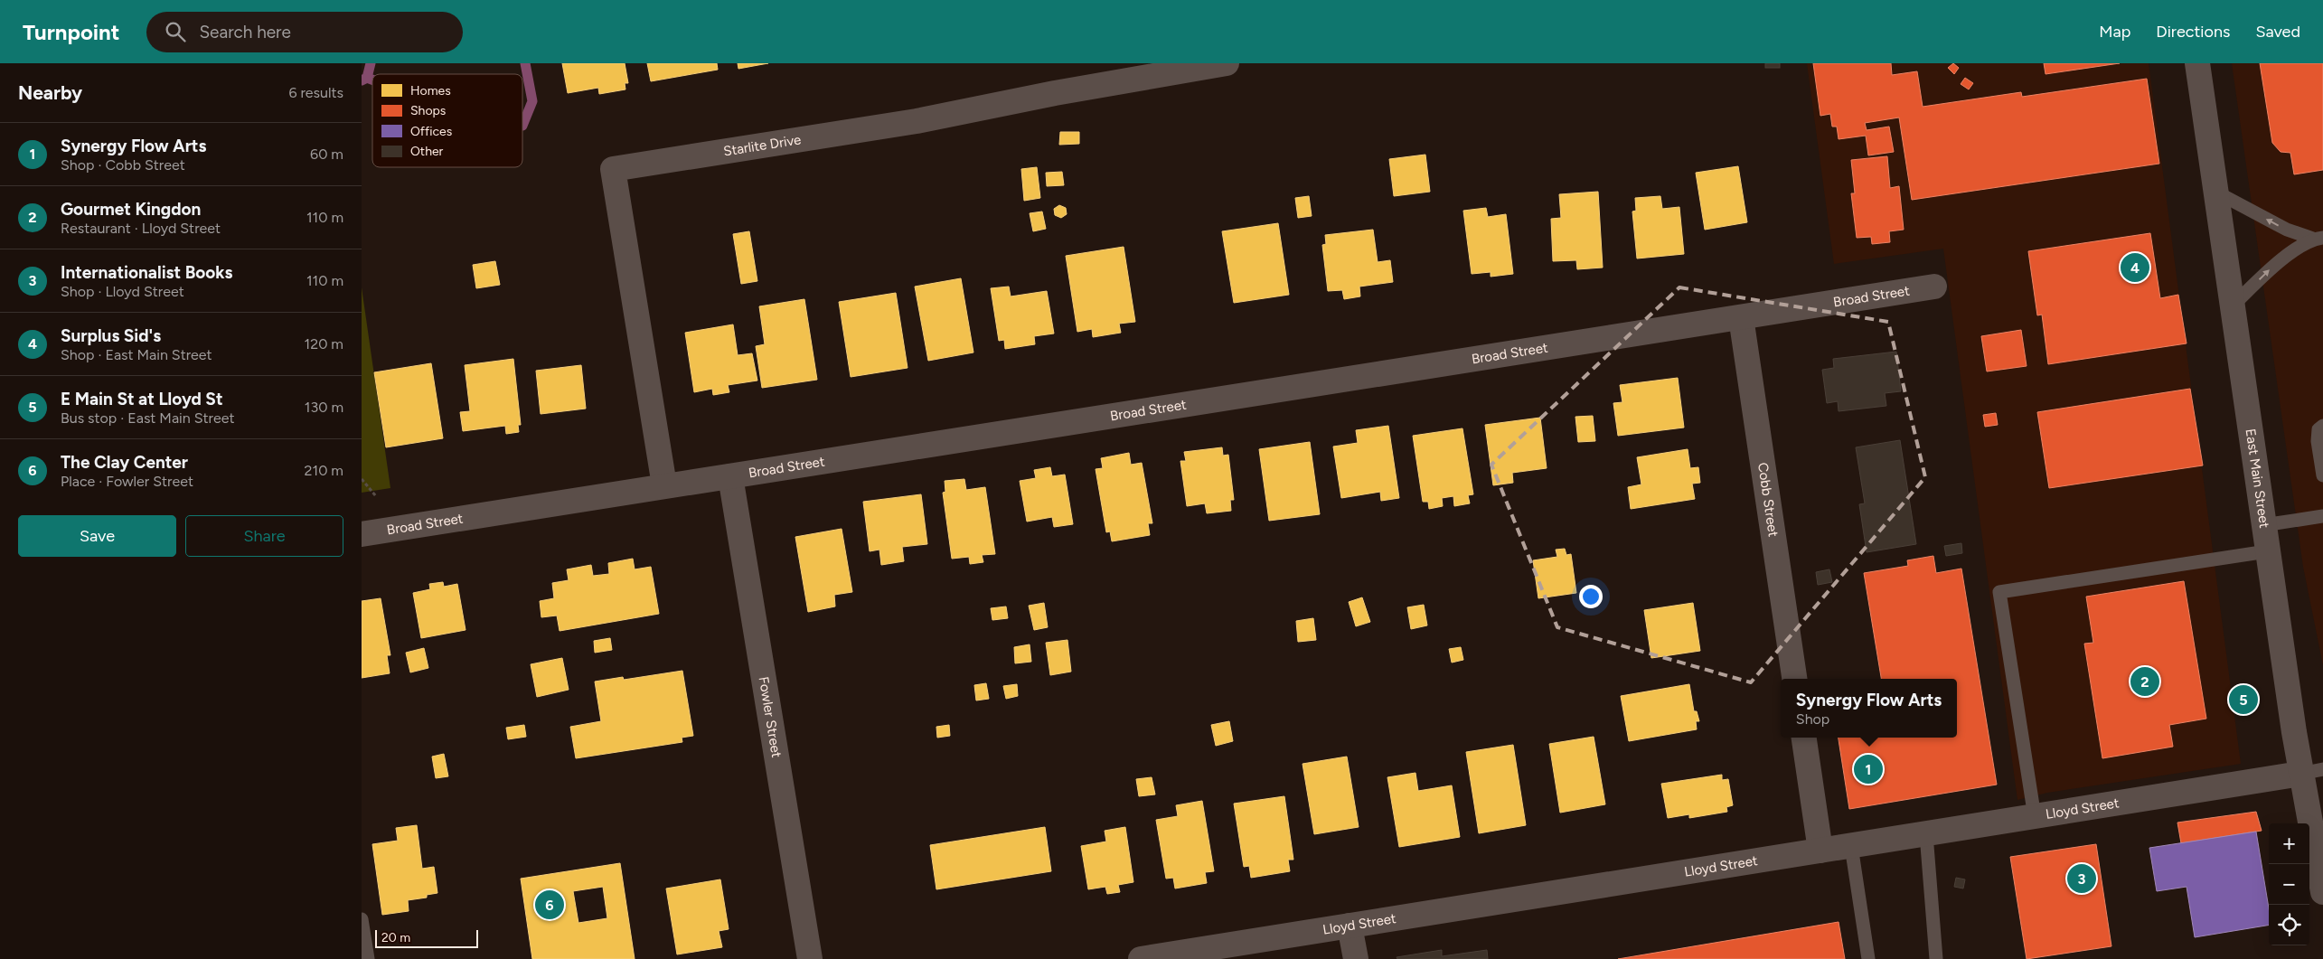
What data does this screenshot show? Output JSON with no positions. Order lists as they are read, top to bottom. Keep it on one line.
{"streets":{"street":["Starlite Drive","Broad Street","East Main Street","Cobb Street","Fowler Street","Lloyd Street"]},"crossings":[["Starlite Drive","Broad Street"],["Broad Street","Cobb Street"],["Broad Street","Fowler Street"],["East Main Street","Lloyd Street"]],"legend":["Homes","Shops","Offices","Other"],"scale_bar":"20 m","page":{"header":"Turnpoint","search":"Search here","nav":["Map","Directions","Saved"],"heading":["Nearby","6 results"],"list":[{"mark":"1","name":"Synergy Flow Arts","note":"Shop · Cobb Street","value":"60 m"},{"mark":"2","name":"Gourmet Kingdon","note":"Restaurant · Lloyd Street","value":"110 m"},{"mark":"3","name":"Internationalist Books","note":"Shop · Lloyd Street","value":"110 m"},{"mark":"4","name":"Surplus Sid's","note":"Shop · East Main Street","value":"120 m"},{"mark":"5","name":"E Main St at Lloyd St","note":"Bus stop · East Main Street","value":"130 m"},{"mark":"6","name":"The Clay Center","note":"Place · Fowler Street","value":"210 m"}],"pins":["4","2","5","1","3","6"],"buttons":["Save","Share"],"popup":["Synergy Flow Arts","Shop"],"map_buttons":["+","−"],"scale":"20 m"}}
